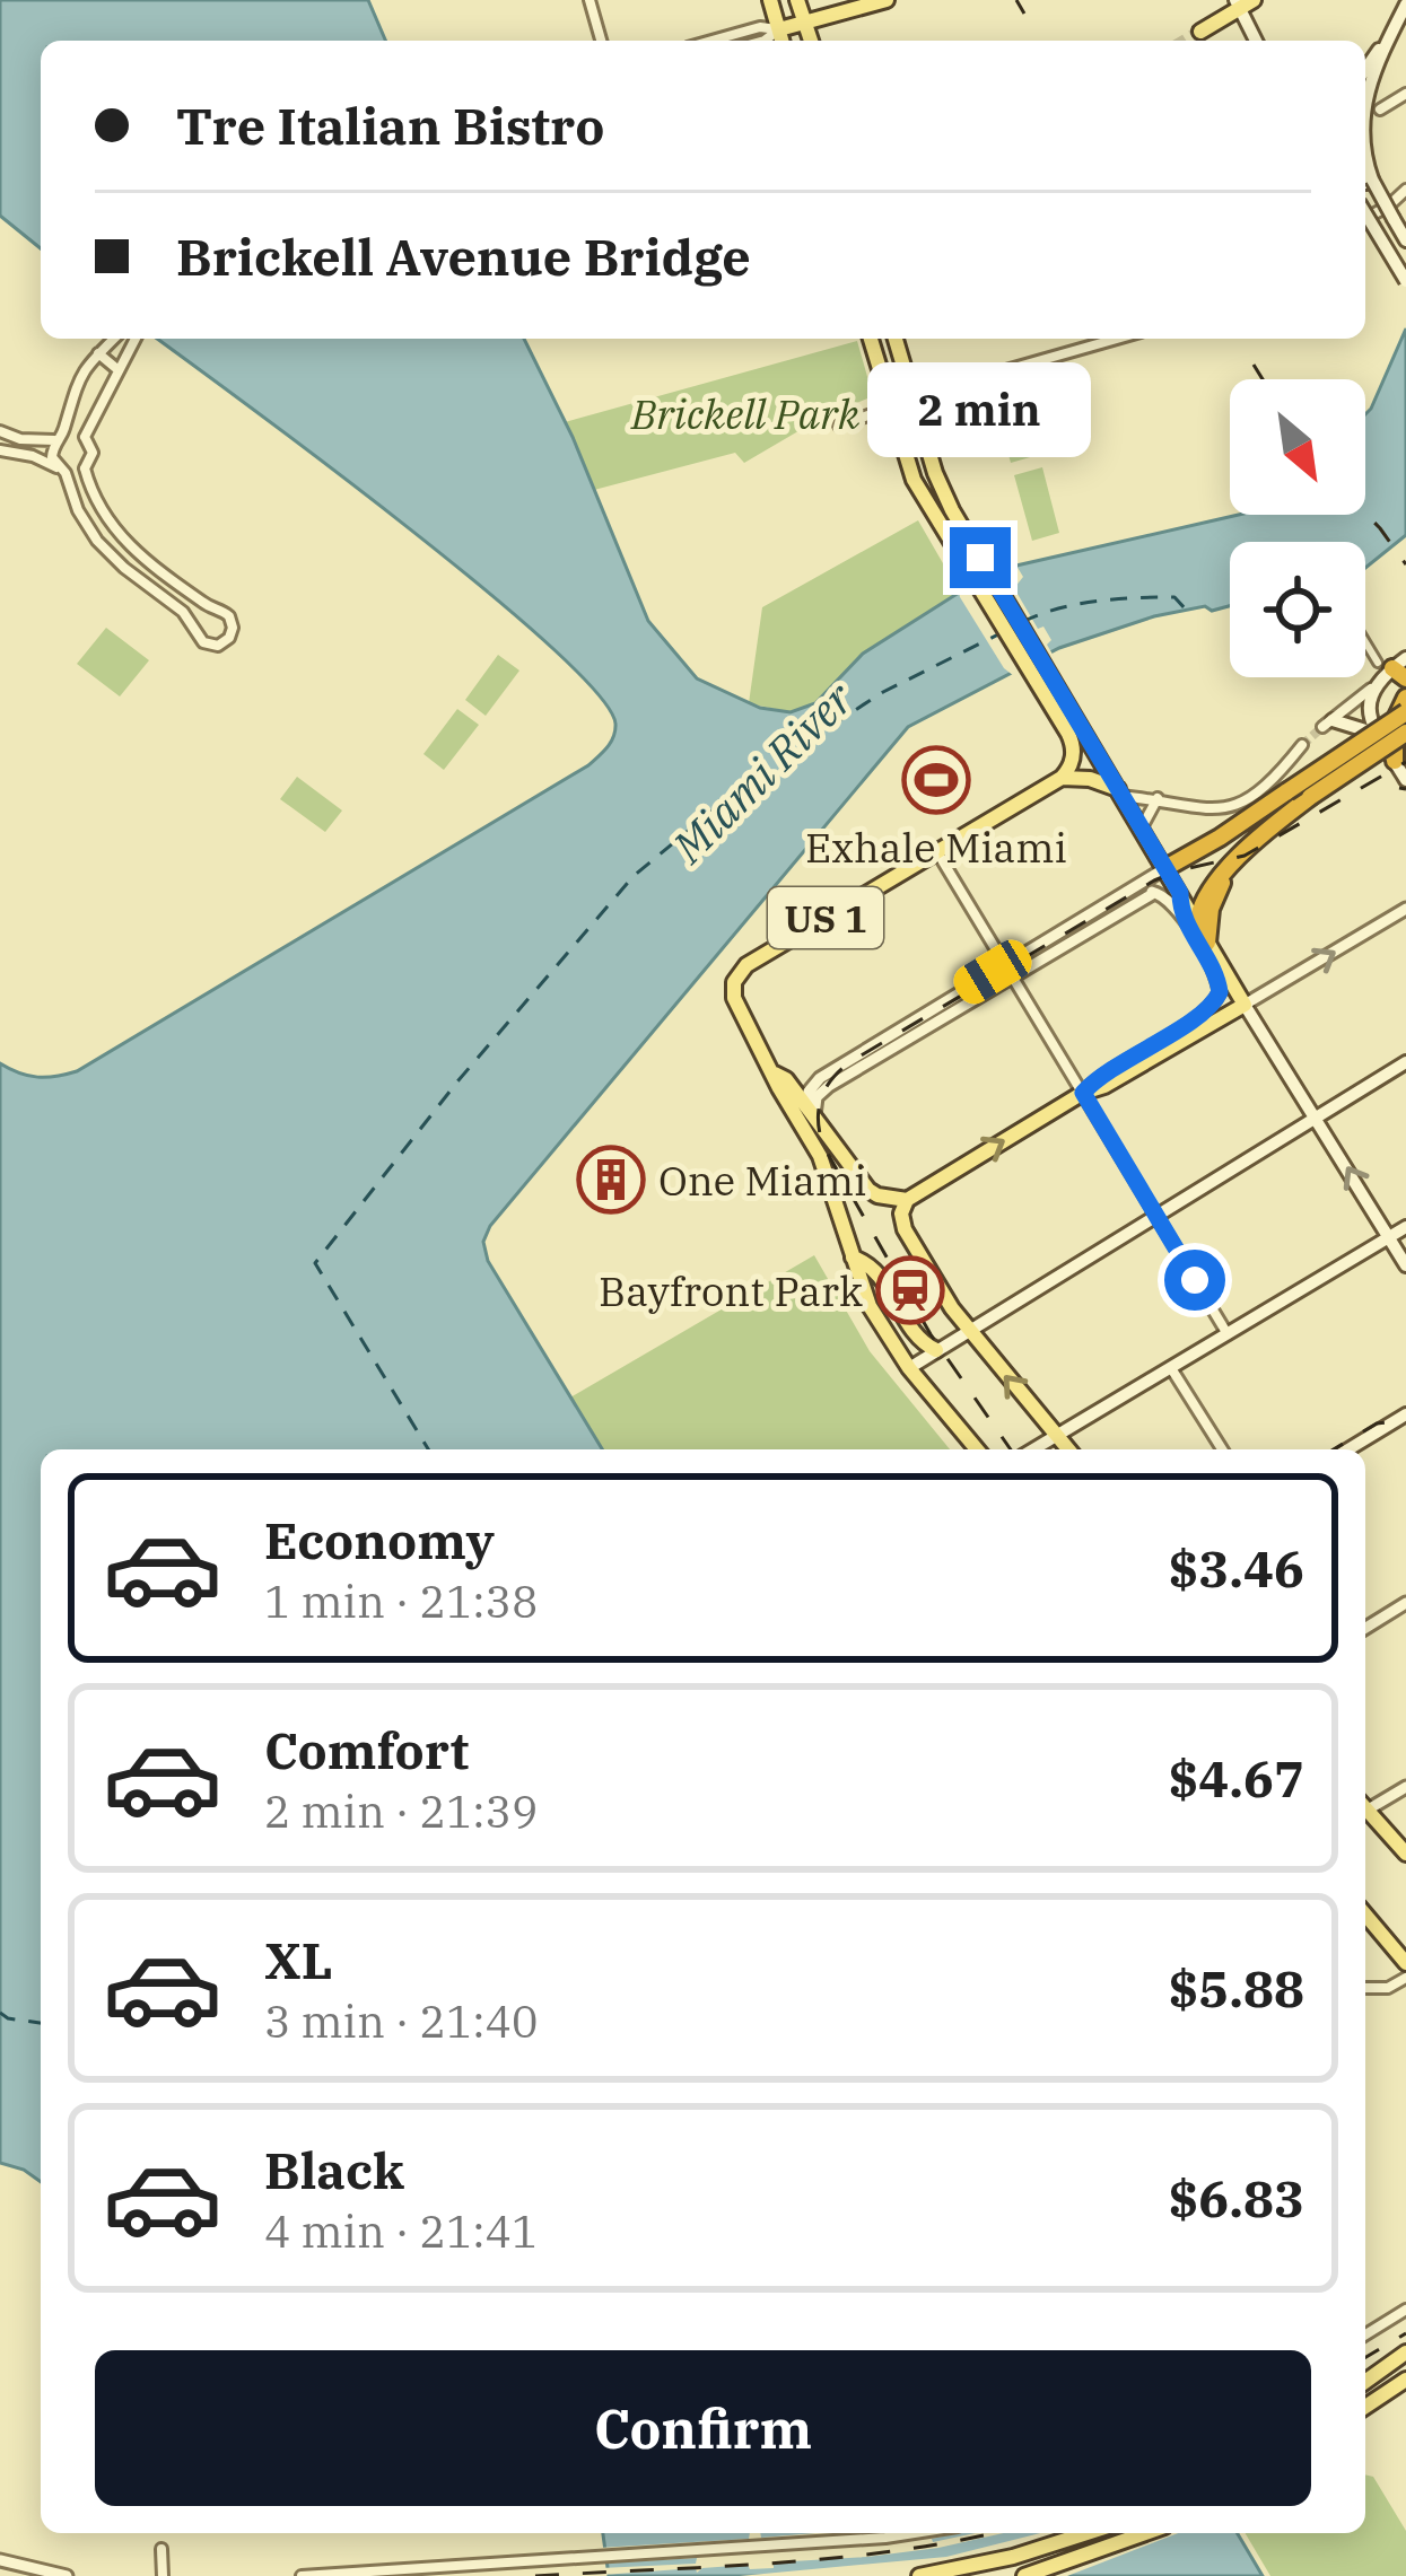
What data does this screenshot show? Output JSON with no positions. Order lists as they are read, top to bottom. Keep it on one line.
{"streets":{"main road":["US 1"]},"water":["Miami River"],"parks":["Brickell Park"],"places":{"sports":["Exhale Miami"],"building":["One Miami"],"station":["Bayfront Park"]},"north":"bottom right","page":{"banner":["Tre Italian Bistro","Brickell Avenue Bridge"],"bubble":"2 min","list":[{"name":"Economy","note":"1 min · 21:38","value":"$3.46"},{"name":"Comfort","note":"2 min · 21:39","value":"$4.67"},{"name":"XL","note":"3 min · 21:40","value":"$5.88"},{"name":"Black","note":"4 min · 21:41","value":"$6.83"}],"buttons":"Confirm"}}
